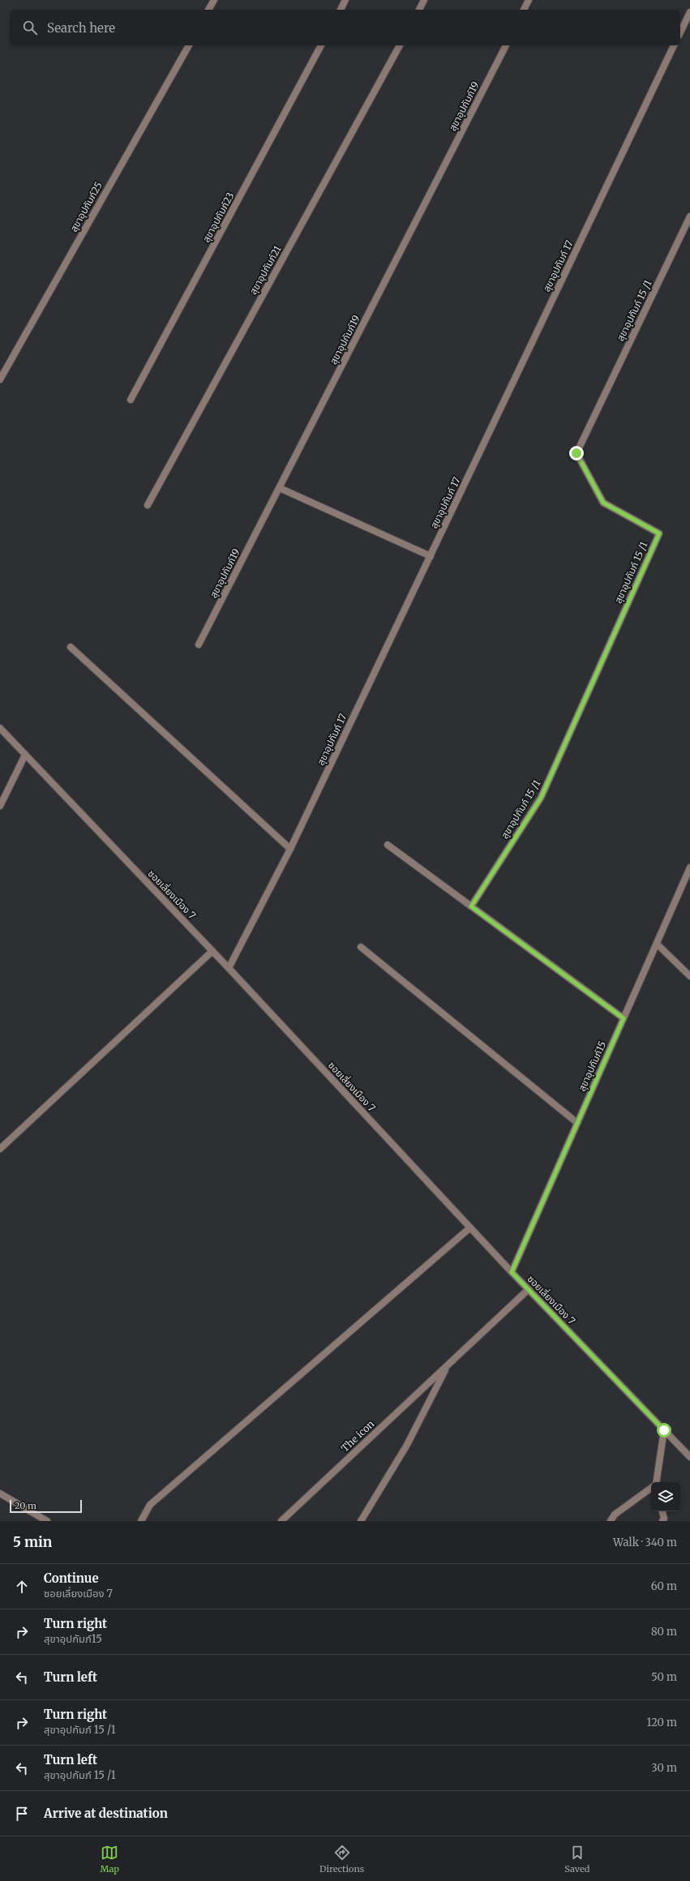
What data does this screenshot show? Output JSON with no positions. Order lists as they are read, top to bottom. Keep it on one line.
{"streets":{"street":["สุขาอุปกัมภ์19","สุขาอุปกัมภ์25","สุขาอุปกัมภ์23","สุขาอุปกัมภ์ 17","สุขาอุปกัมภ์21","สุขาอุปกัมภ์ 15 /1","ซอยเลี่ยงเมือง 7","สุขาอุปกัมภ์15","The icon"]},"crossings":[["สุขาอุปกัมภ์ 17","ซอยเลี่ยงเมือง 7"],["ซอยเลี่ยงเมือง 7","สุขาอุปกัมภ์15"],["ซอยเลี่ยงเมือง 7","The icon"]],"scale_bar":"20 m","page":{"search":"Search here","scale":"20 m","heading":["5 min","Walk · 340 m"],"list":[["Continue","ซอยเลี่ยงเมือง 7","60 m"],["Turn right","สุขาอุปกัมภ์15","80 m"],["Turn left","50 m"],["Turn right","สุขาอุปกัมภ์ 15 /1","120 m"],["Turn left","สุขาอุปกัมภ์ 15 /1","30 m"],"Arrive at destination"],"nav":["Map","Directions","Saved"]}}
